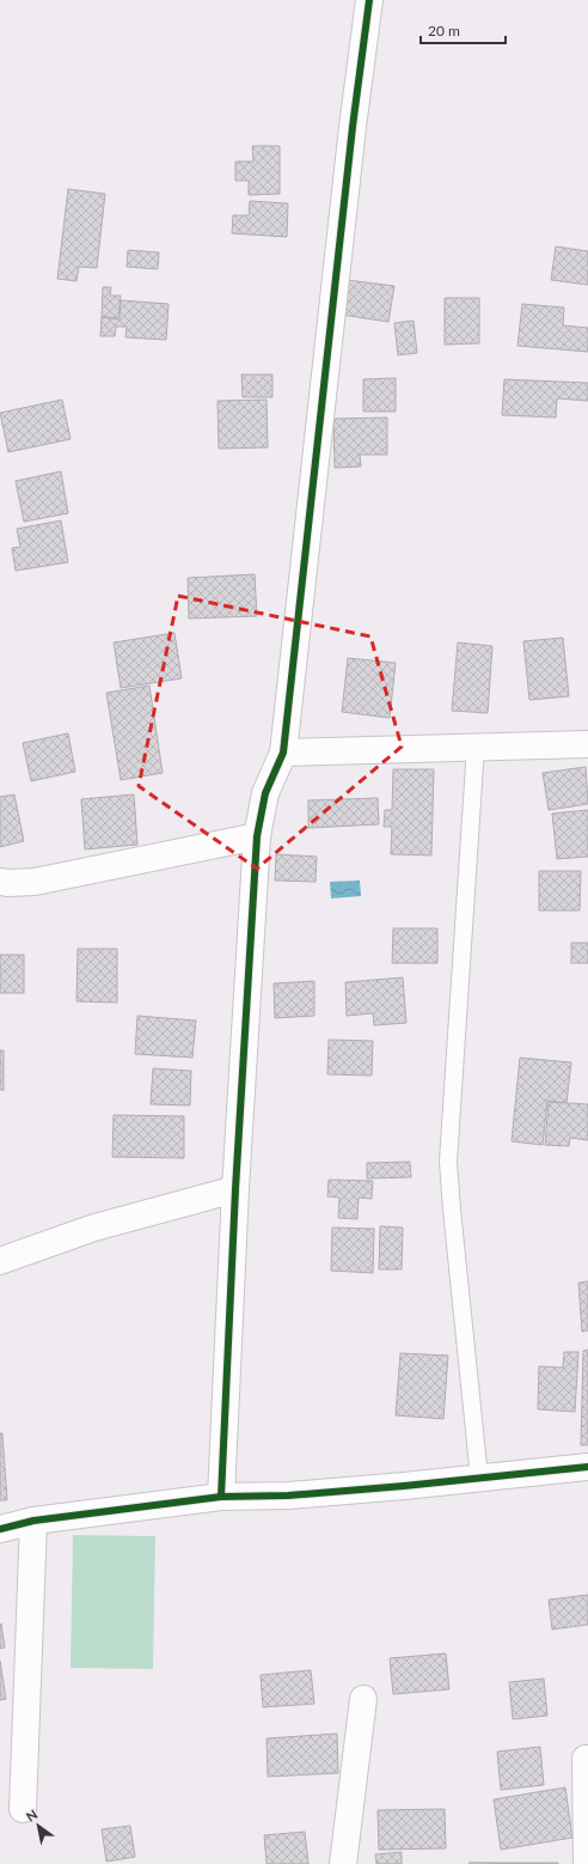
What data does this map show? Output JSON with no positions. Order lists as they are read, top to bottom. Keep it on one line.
{"scale_bar":"20 m","north":"top left"}
